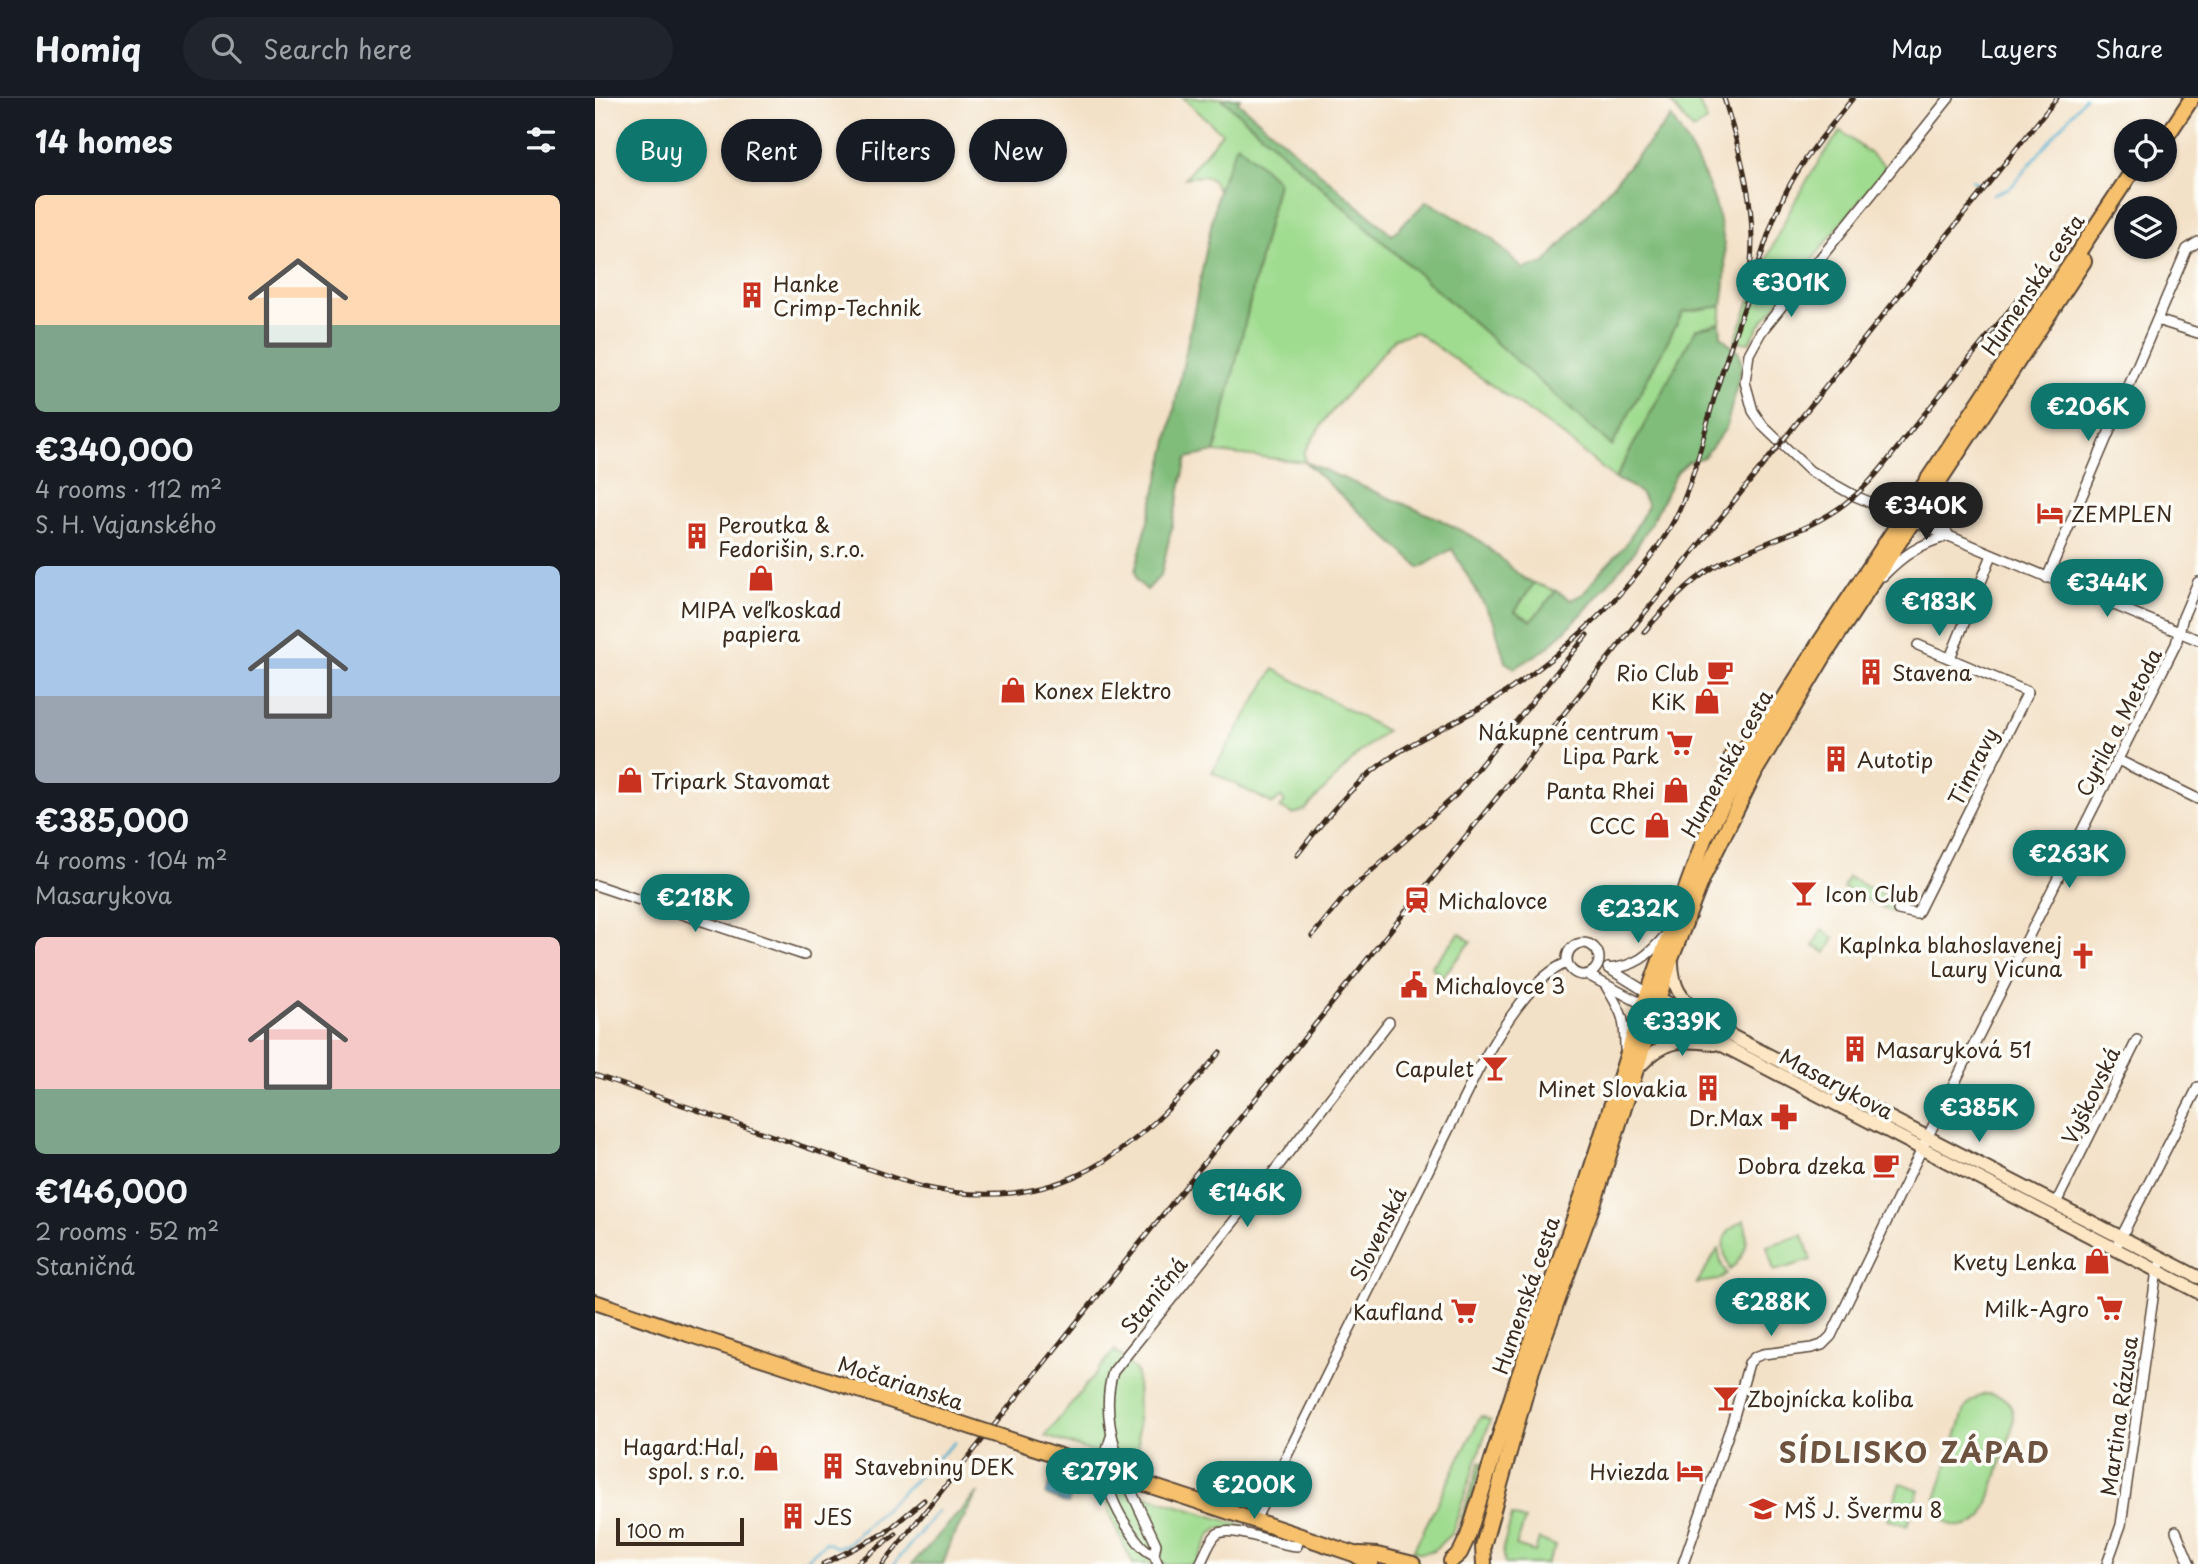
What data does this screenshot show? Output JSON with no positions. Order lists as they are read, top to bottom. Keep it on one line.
{"streets":{"main road":["Humenská cesta","Masarykova","Močarianska"],"street":["Cyrila a Metoda","Timravy","Vyškovská","Slovenská","Staničná","Martina Rázusa"]},"crossings":[["Humenská cesta","Masarykova"],["Cyrila a Metoda","Masarykova"],["Masarykova","Vyškovská"],["Masarykova","Martina Rázusa"],["Slovenská","Močarianska"]],"districts":["SÍDLISKO ZÁPAD"],"places":{"building":["Hanke Crimp-Technik","Peroutka & Fedorišin, s.r.o.","Stavena","Autotip","Masaryková 51","Minet Slovakia","Stavebniny DEK","JES"],"hotel":["ZEMPLEN","Hviezda"],"shop":["MIPA veľkoskad papiera","Konex Elektro","KiK","Tripark Stavomat","Panta Rhei","CCC","Kvety Lenka","Hagard:Hal, spol. s r.o."],"cafe":["Rio Club","Dobra dzeka"],"supermarket":["Nákupné centrum Lipa Park","Milk-Agro","Kaufland"],"bar":["Icon Club","Capulet","Zbojnícka koliba"],"station":["Michalovce"],"church":["Kaplnka blahoslavenej Laury Vicuna"],"public building":["Michalovce 3"],"pharmacy":["Dr.Max"],"school or university":["MŠ J. Švermu 8"]},"scale_bar":"100 m","page":{"header":"Homiq","search":"Search here","nav":["Map","Layers","Share"],"heading":"14 homes","chip":["Buy","Rent","Filters","New"],"list":[{"name":"€340,000","note":"4 rooms · 112 m² · S. H. Vajanského"},{"name":"€385,000","note":"4 rooms · 104 m² · Masarykova"},{"name":"€146,000","note":"2 rooms · 52 m² · Staničná"}],"price":["€301K","€206K","€340K","€344K","€183K","€263K","€218K","€232K","€339K","€385K","€146K","€288K","€279K","€200K"],"scale":"100 m"}}
